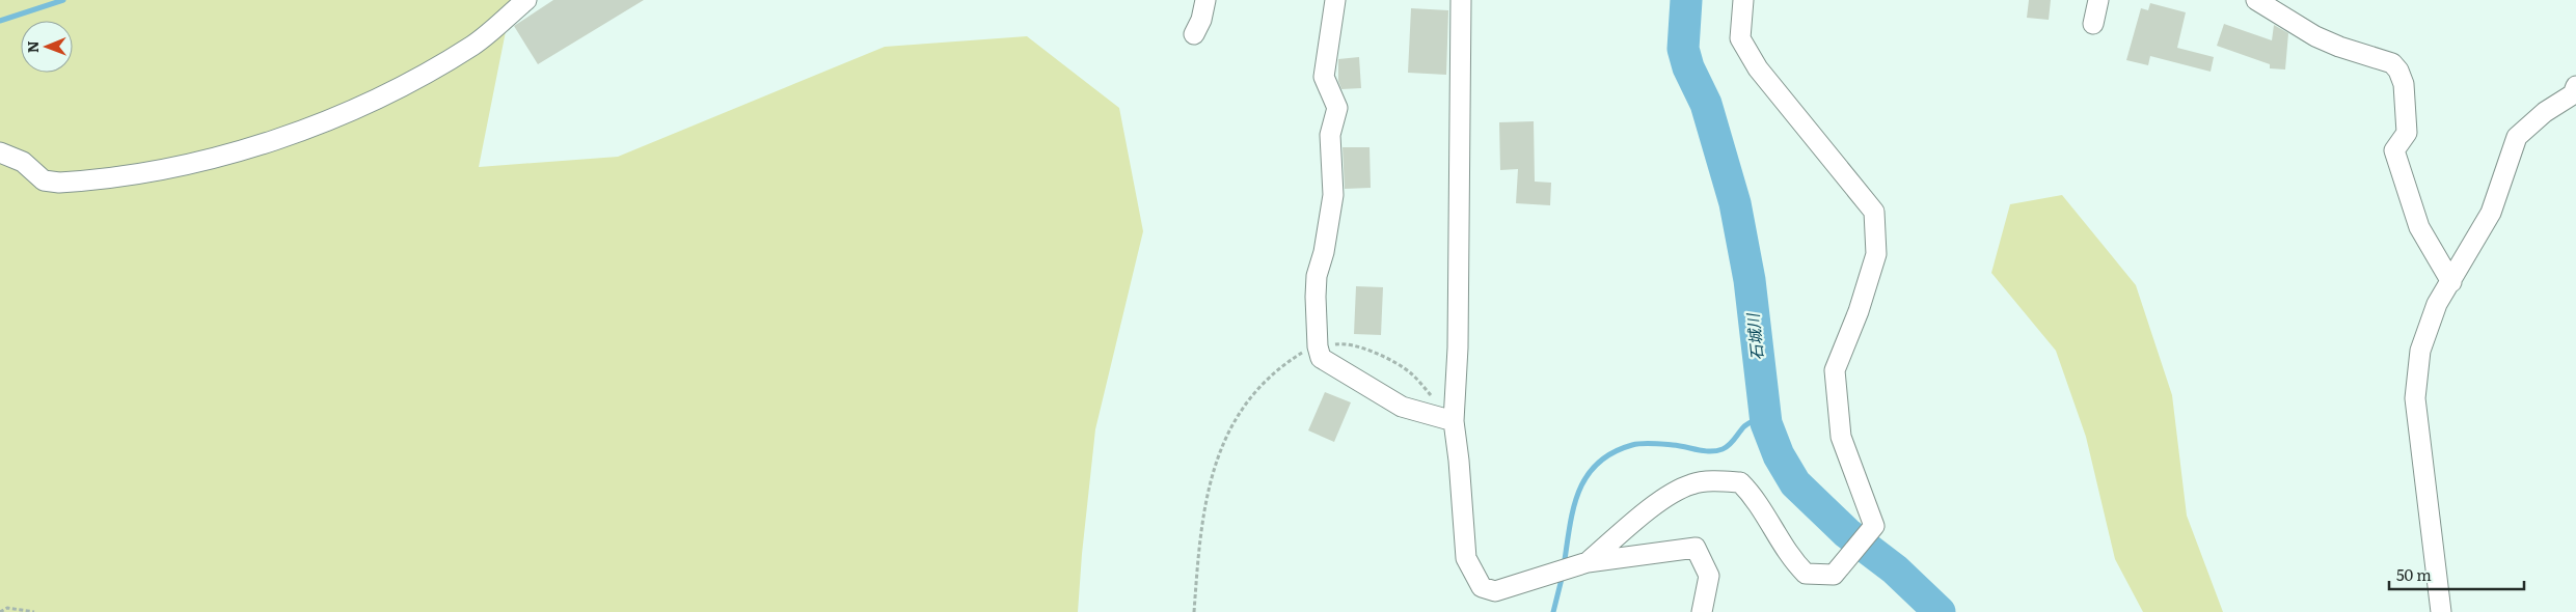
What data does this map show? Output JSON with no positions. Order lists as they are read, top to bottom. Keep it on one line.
{"water":["石城川"],"scale_bar":"50 m","north":"left"}
